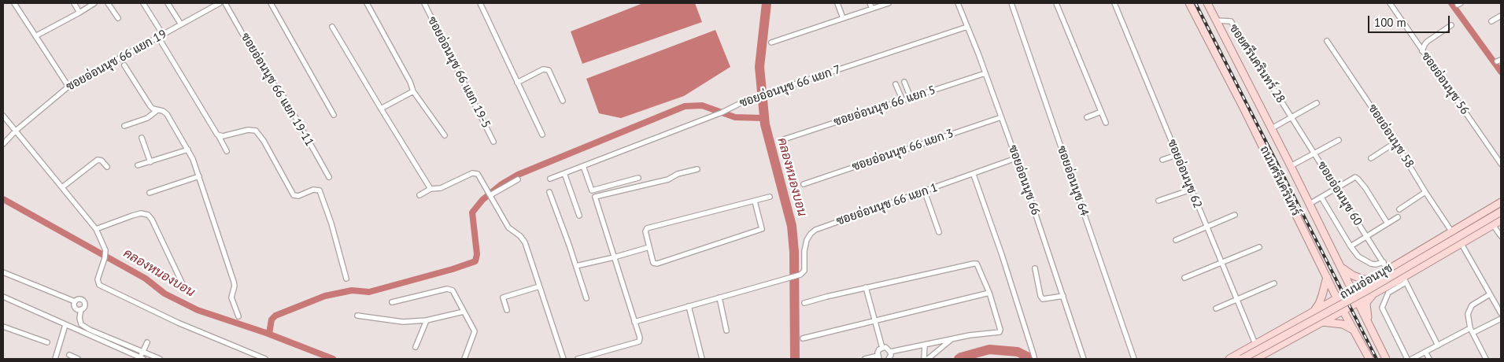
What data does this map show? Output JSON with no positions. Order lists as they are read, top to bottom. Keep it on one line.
{"streets":{"main road":["ถนนศรีนครินทร์","ถนนอ่อนนุช"],"street":["ซอยอ่อนนุช 66 แยก 19","ซอยศรีนครินทร์ 28","ซอยอ่อนนุช 66 แยก 19-5","ซอยอ่อนนุช 56","ซอยอ่อนนุช 66 แยก 7","ซอยอ่อนนุช 66 แยก 19-11","ซอยอ่อนนุช 66 แยก 5","ซอยอ่อนนุช 58","ซอยอ่อนนุช 66 แยก 3","ซอยอ่อนนุช 62","ซอยอ่อนนุช 66","ซอยอ่อนนุช 64","ซอยอ่อนนุช 60","ซอยอ่อนนุช 66 แยก 1"]},"crossings":[["ซอยศรีนครินทร์ 28","ถนนศรีนครินทร์"],["ซอยศรีนครินทร์ 28","ซอยอ่อนนุช 60"],["ซอยอ่อนนุช 66 แยก 7","ซอยอ่อนนุช 66"],["ซอยอ่อนนุช 66 แยก 5","ซอยอ่อนนุช 66"],["ซอยอ่อนนุช 58","ถนนอ่อนนุช"],["ซอยอ่อนนุช 66 แยก 3","ซอยอ่อนนุช 66"],["ซอยอ่อนนุช 62","ถนนอ่อนนุช"],["ซอยอ่อนนุช 66","ซอยอ่อนนุช 66 แยก 1"],["ถนนศรีนครินทร์","ถนนอ่อนนุช"],["ซอยอ่อนนุช 60","ถนนอ่อนนุช"]],"water":["คลองหนองบอน"],"scale_bar":"100 m"}
